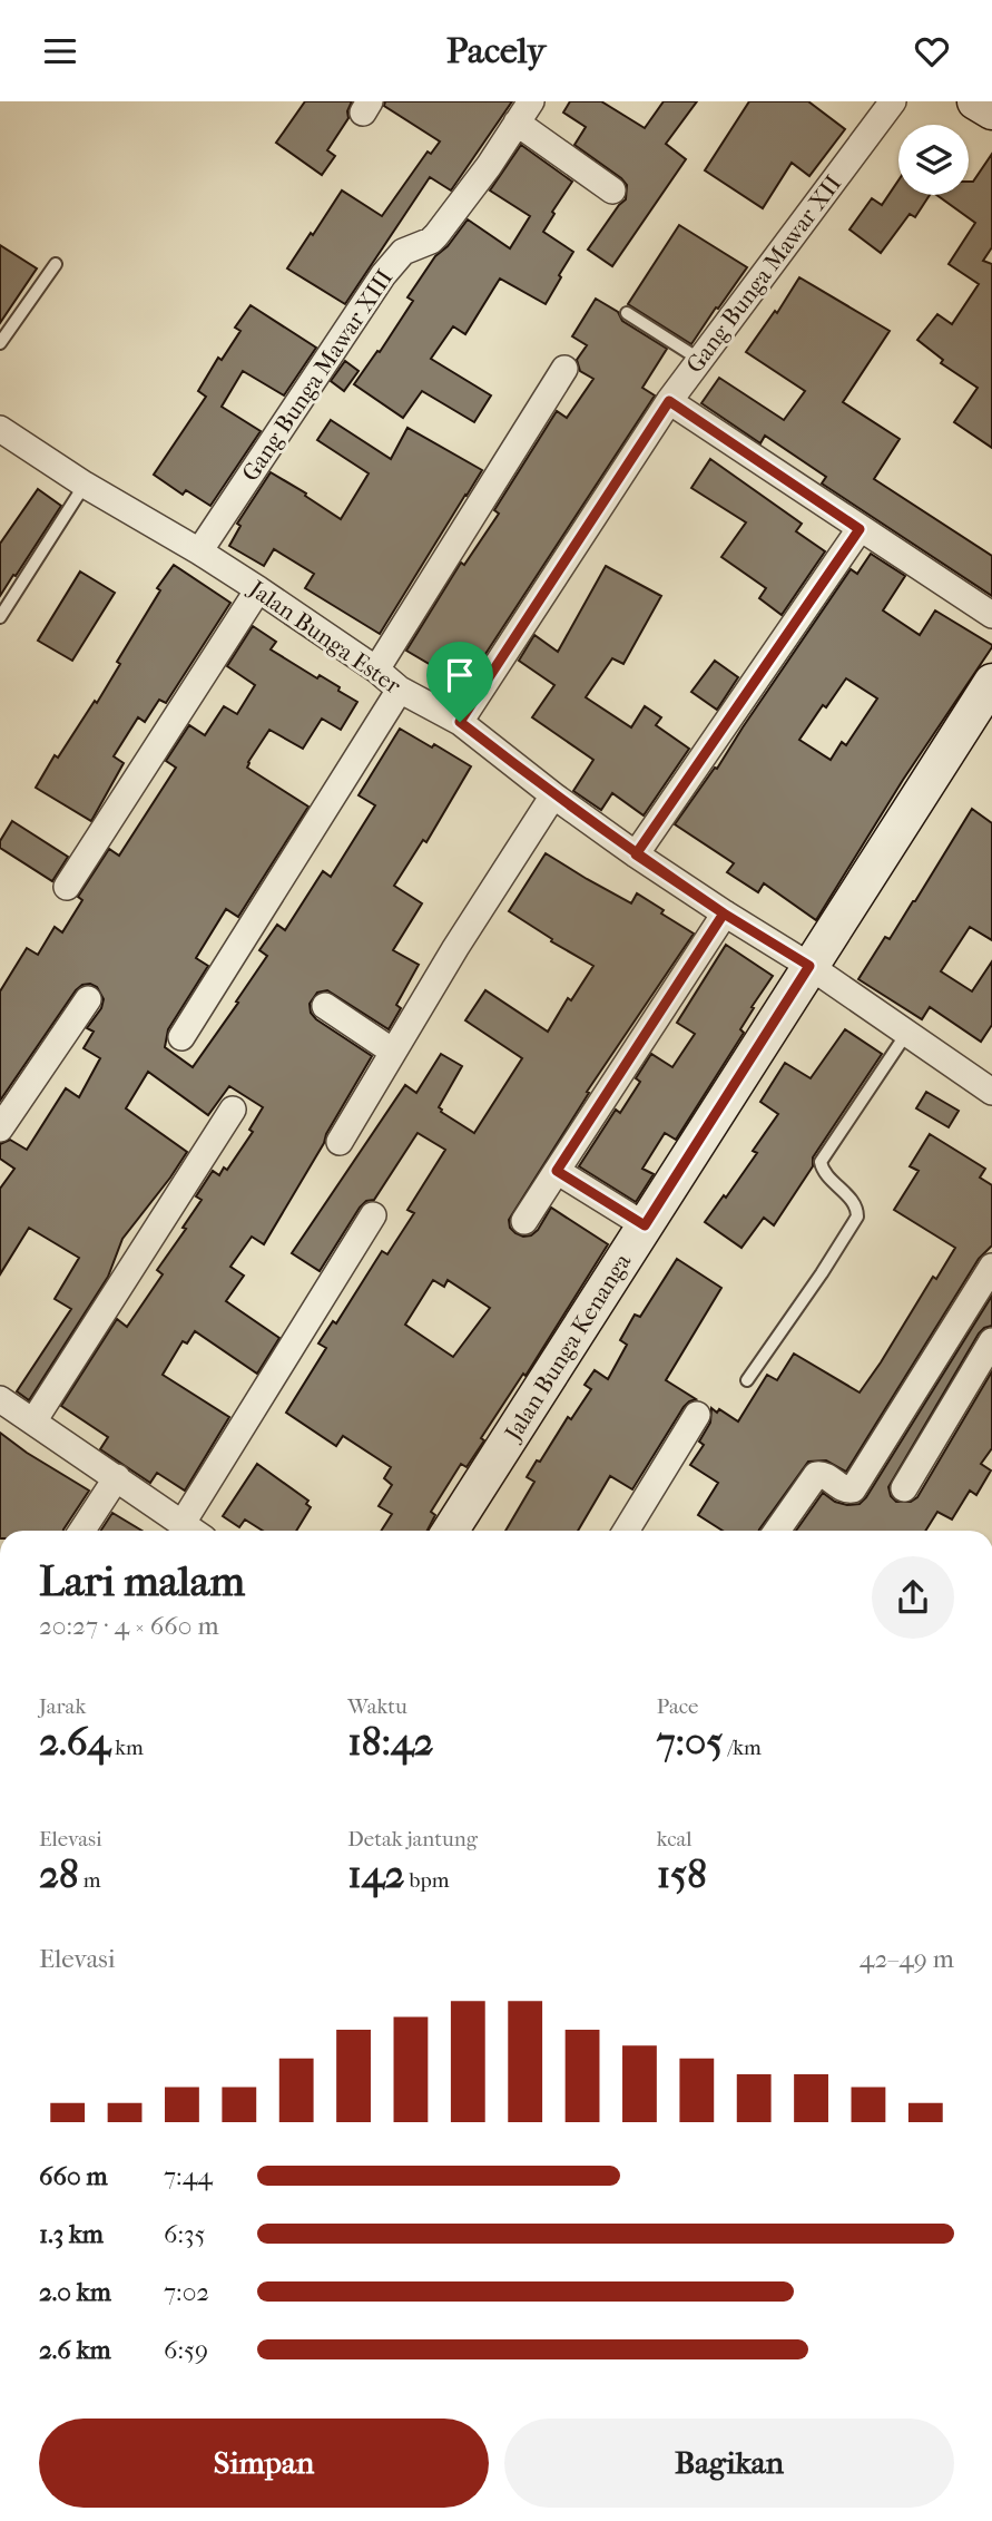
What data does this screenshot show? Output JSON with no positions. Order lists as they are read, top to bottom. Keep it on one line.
{"streets":{"street":["Gang Bunga Mawar XII","Gang Bunga Mawar XIII","Jalan Bunga Ester","Jalan Bunga Kenanga"]},"crossings":[["Gang Bunga Mawar XII","Jalan Bunga Ester"],["Gang Bunga Mawar XIII","Jalan Bunga Ester"],["Jalan Bunga Ester","Jalan Bunga Kenanga"]],"page":{"header":"Pacely","heading":["Lari malam","20:27 · 4 × 660 m"],"stats":[["Jarak","2.64 km"],["Waktu","18:42"],["Pace","7:05 /km"],["Elevasi","28 m"],["Detak jantung","142 bpm"],["kcal","158"]],"chart":["Elevasi","42–49 m"],"list":[{"name":"660 m","note":"7:44"},{"name":"1.3 km","note":"6:35"},{"name":"2.0 km","note":"7:02"},{"name":"2.6 km","note":"6:59"}],"buttons":["Simpan","Bagikan"]}}
